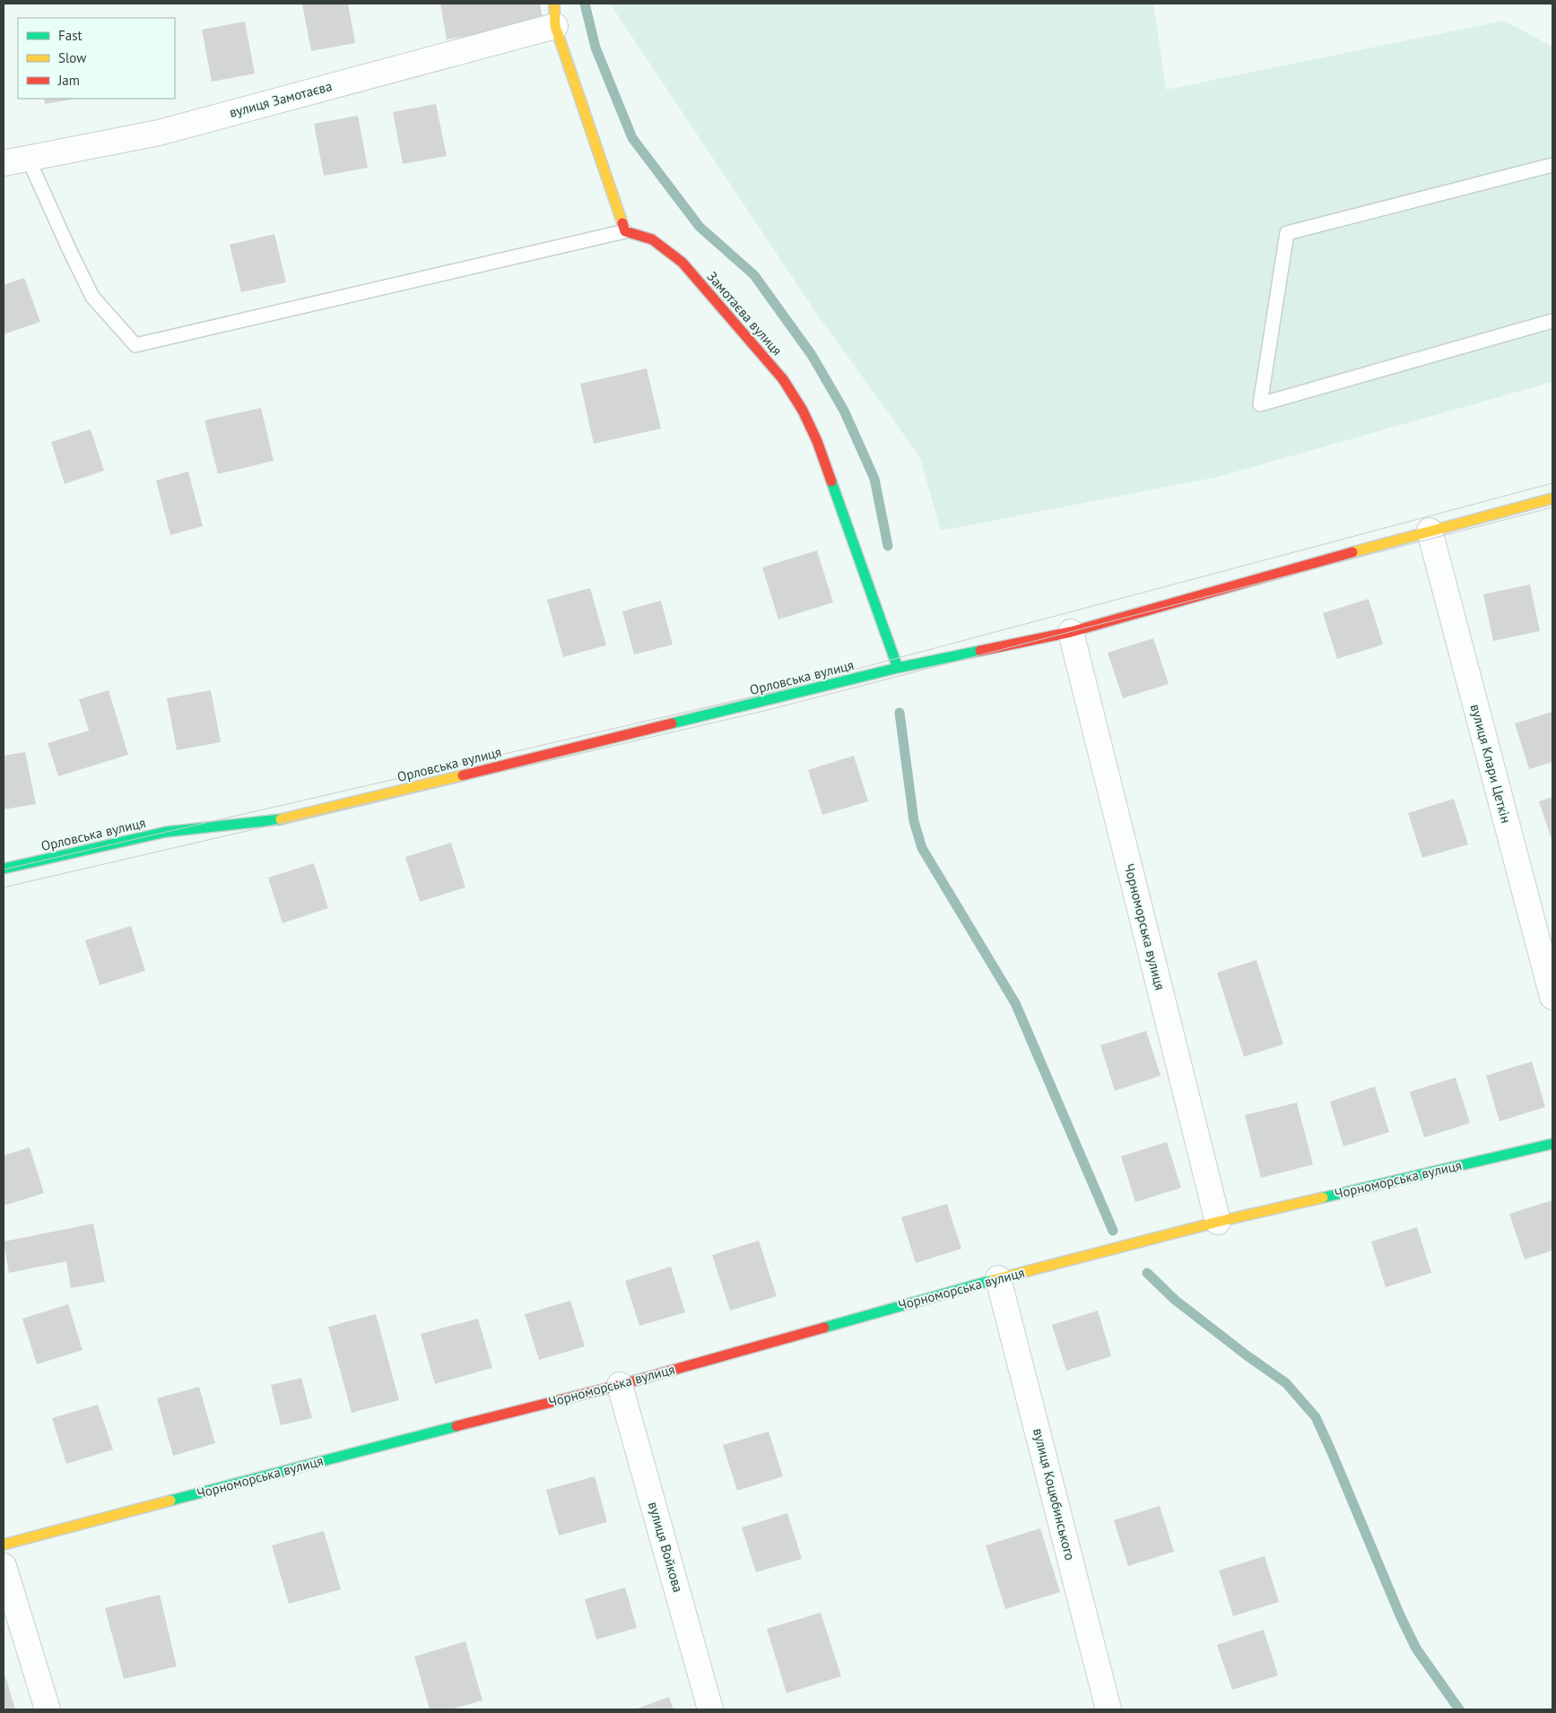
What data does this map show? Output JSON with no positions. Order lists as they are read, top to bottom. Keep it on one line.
{"streets":{"street":["вулиця Замотаєва","Замотаєва вулиця","Орловська вулиця","вулиця Клари Цеткін","Чорноморська вулиця","вулиця Коцюбинського","вулиця Войкова"]},"crossings":[["Замотаєва вулиця","Орловська вулиця"],["Орловська вулиця","вулиця Клари Цеткін"],["Орловська вулиця","Чорноморська вулиця"],["Чорноморська вулиця","вулиця Коцюбинського"],["Чорноморська вулиця","вулиця Войкова"]],"legend":["Fast","Slow","Jam"]}
